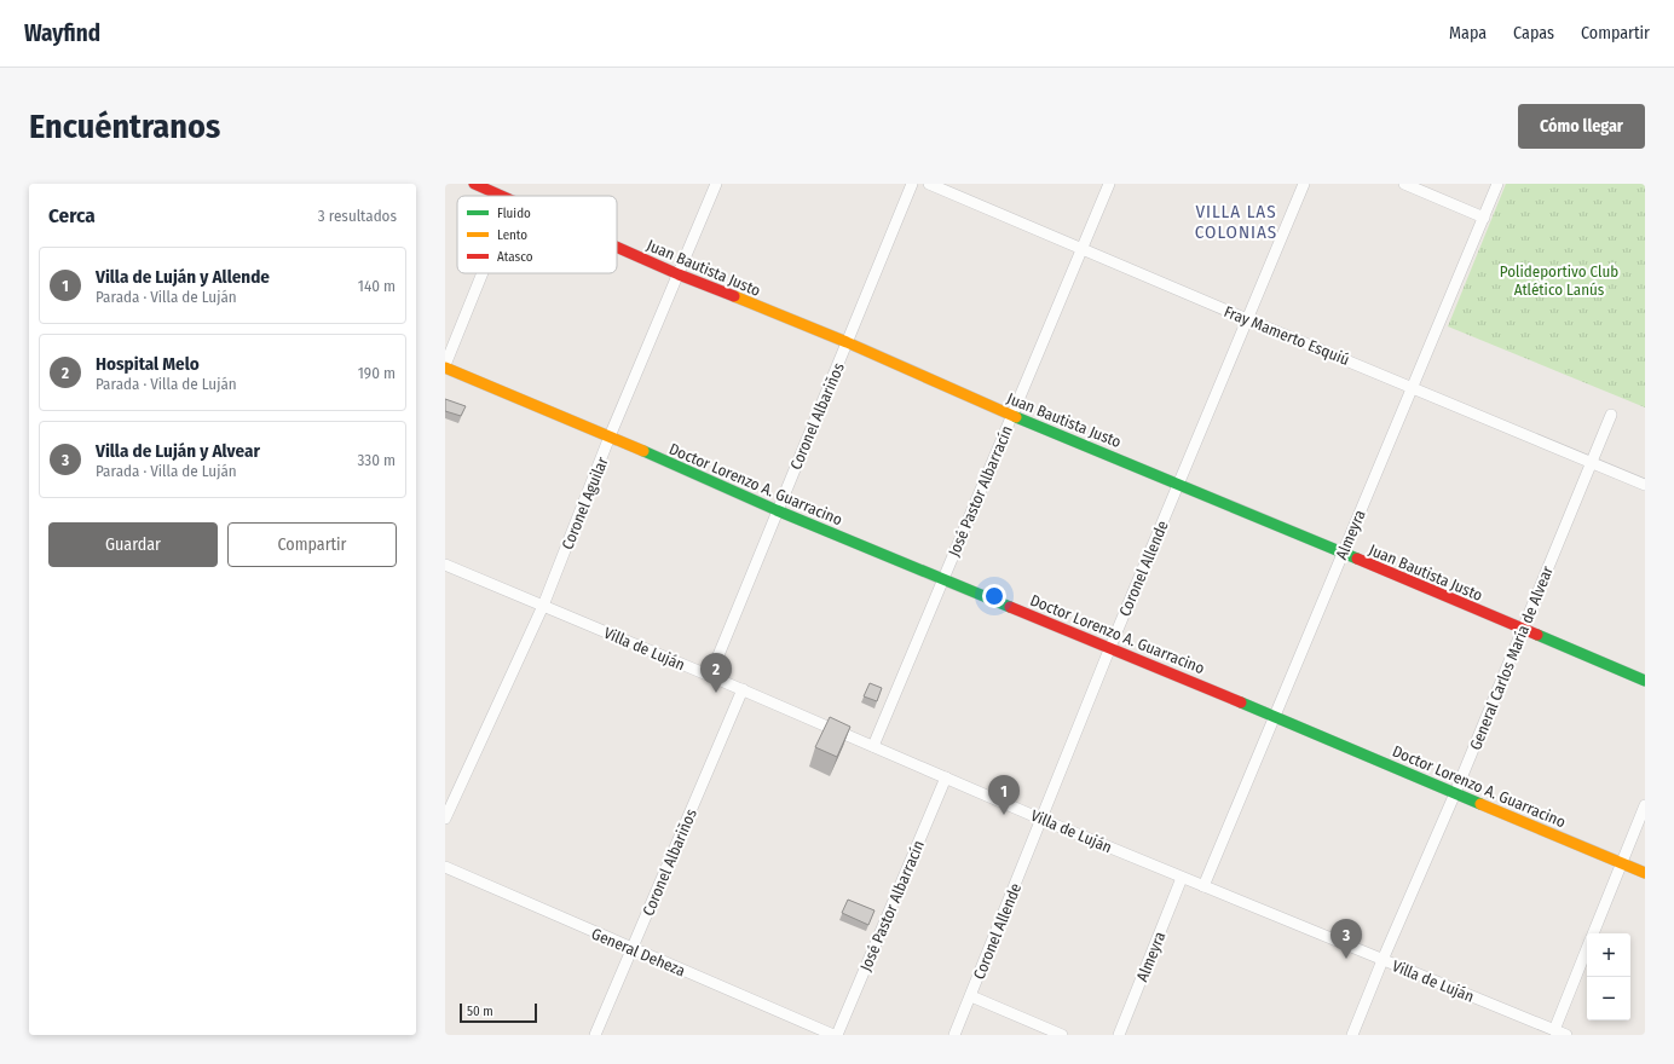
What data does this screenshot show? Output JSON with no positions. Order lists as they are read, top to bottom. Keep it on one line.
{"streets":{"street":["Juan Bautista Justo","Fray Mamerto Esquiú","Coronel Albariños","Doctor Lorenzo A. Guarracino","José Pastor Albarracín","Coronel Aguilar","Almeyra","Coronel Allende","Villa de Luján","General Carlos María de Alvear","General Deheza"]},"crossings":[["Juan Bautista Justo","Coronel Albariños"],["Juan Bautista Justo","José Pastor Albarracín"],["Juan Bautista Justo","Coronel Aguilar"],["Juan Bautista Justo","Almeyra"],["Juan Bautista Justo","Coronel Allende"],["Juan Bautista Justo","General Carlos María de Alvear"],["Fray Mamerto Esquiú","José Pastor Albarracín"],["Fray Mamerto Esquiú","Almeyra"],["Fray Mamerto Esquiú","Coronel Allende"],["Fray Mamerto Esquiú","General Carlos María de Alvear"],["Coronel Albariños","Doctor Lorenzo A. Guarracino"],["Coronel Albariños","Villa de Luján"],["Coronel Albariños","General Deheza"],["Doctor Lorenzo A. Guarracino","José Pastor Albarracín"],["Doctor Lorenzo A. Guarracino","Coronel Aguilar"],["Doctor Lorenzo A. Guarracino","Almeyra"],["Doctor Lorenzo A. Guarracino","Coronel Allende"],["Doctor Lorenzo A. Guarracino","General Carlos María de Alvear"],["José Pastor Albarracín","Villa de Luján"],["Coronel Aguilar","Villa de Luján"],["Almeyra","Villa de Luján"],["Coronel Allende","Villa de Luján"],["Villa de Luján","General Carlos María de Alvear"]],"districts":["VILLA LAS COLONIAS"],"parks":["Polideportivo Club Atlético Lanús"],"legend":["Fluido","Lento","Atasco"],"scale_bar":"50 m","page":{"header":"Wayfind","nav":["Mapa","Capas","Compartir"],"buttons":["Cómo llegar",["Guardar","Compartir"]],"title":"Encuéntranos","heading":["Cerca","3 resultados"],"list":[{"mark":"1","name":"Villa de Luján y Allende","note":"Parada · Villa de Luján","value":"140 m"},{"mark":"2","name":"Hospital Melo","note":"Parada · Villa de Luján","value":"190 m"},{"mark":"3","name":"Villa de Luján y Alvear","note":"Parada · Villa de Luján","value":"330 m"}],"pins":["2","1","3"],"map_buttons":["+","−"],"scale":"50 m"}}
